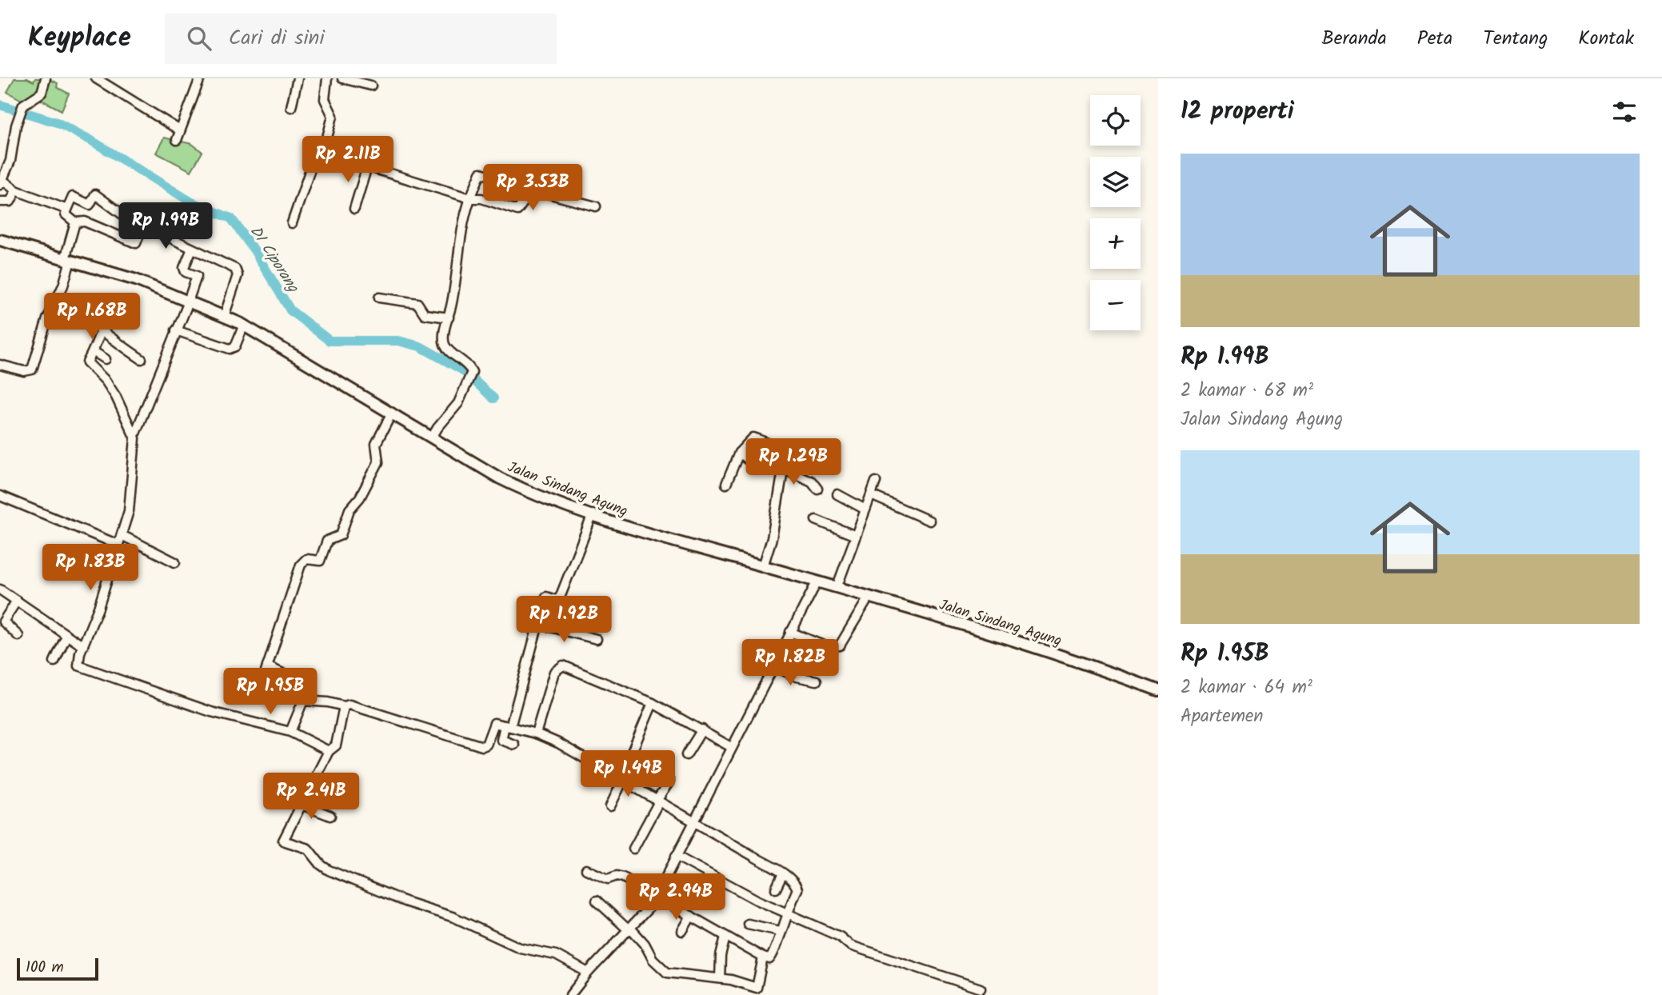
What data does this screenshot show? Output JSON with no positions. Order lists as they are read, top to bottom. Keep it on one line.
{"streets":{"main road":["Jalan Sindang Agung"]},"water":["DI Ciporang"],"scale_bar":"100 m","page":{"header":"Keyplace","search":"Cari di sini","nav":["Beranda","Peta","Tentang","Kontak"],"heading":"12 properti","map_buttons":["+","−"],"price":["Rp 2.11B","Rp 3.53B","Rp 1.99B","Rp 1.68B","Rp 1.29B","Rp 1.83B","Rp 1.92B","Rp 1.82B","Rp 1.95B","Rp 1.49B","Rp 2.41B","Rp 2.94B"],"list":[{"name":"Rp 1.99B","note":"2 kamar · 68 m² · Jalan Sindang Agung"},{"name":"Rp 1.95B","note":"2 kamar · 64 m² · Apartemen"}],"scale":"100 m"}}
